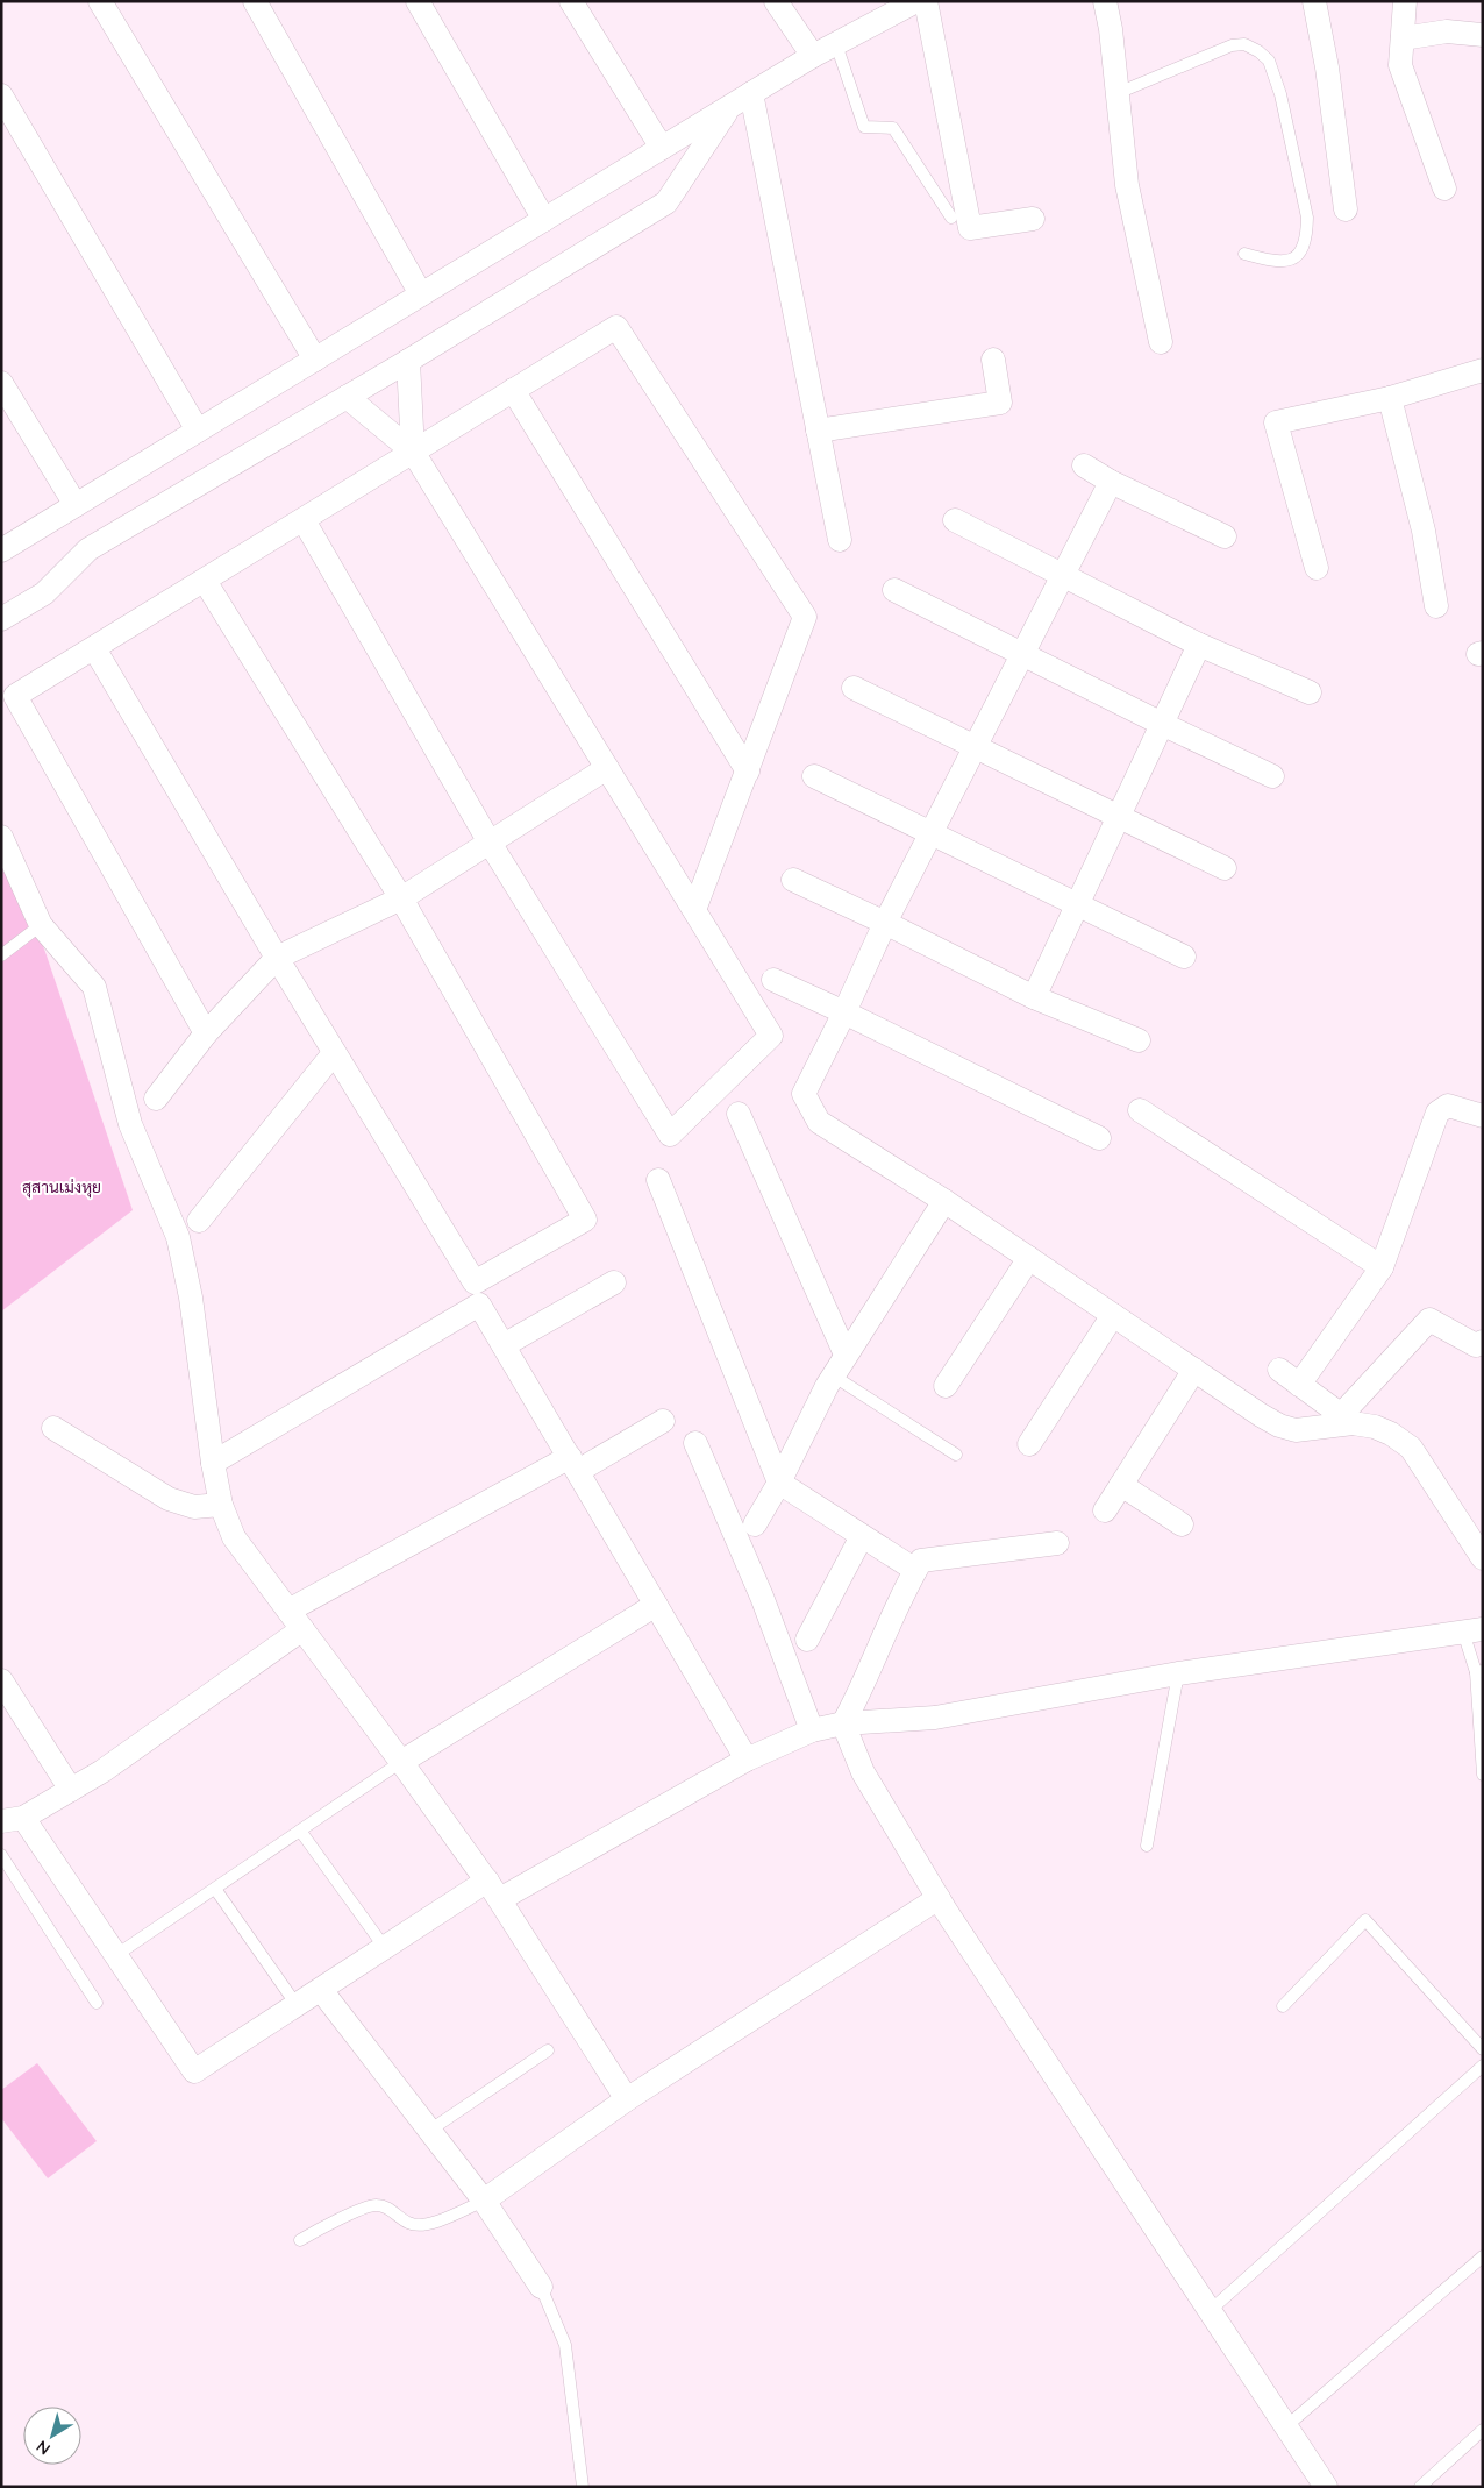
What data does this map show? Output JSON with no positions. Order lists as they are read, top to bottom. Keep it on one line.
{"parks":["สุสานเม่งหุย"],"north":"bottom left"}
